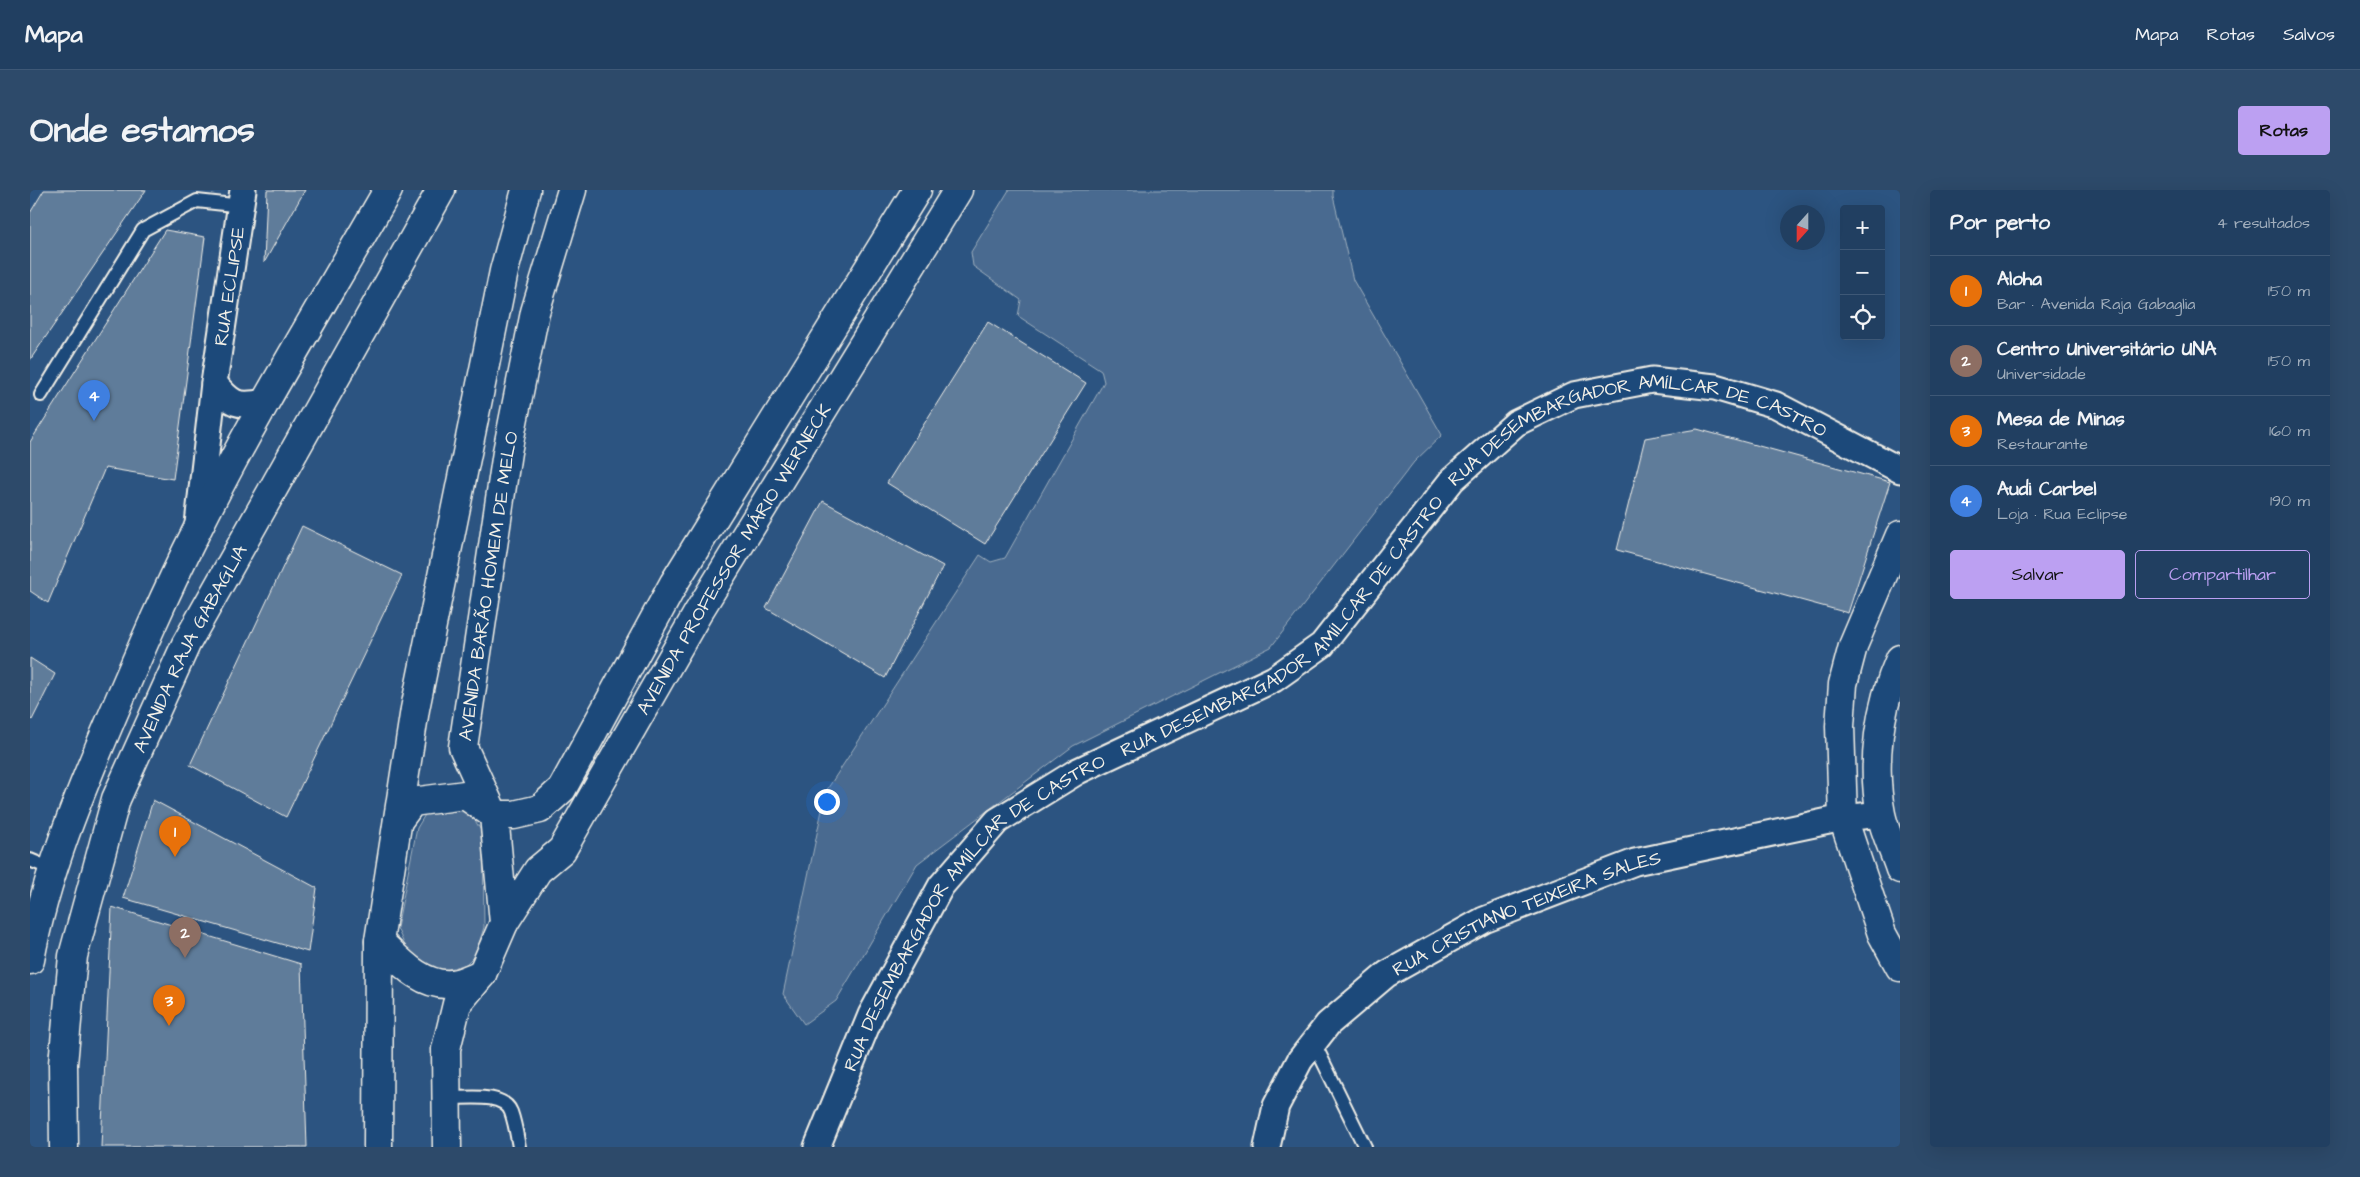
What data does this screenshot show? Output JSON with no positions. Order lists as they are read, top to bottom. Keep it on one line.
{"streets":{"main road":["AVENIDA PROFESSOR MÁRIO WERNECK","AVENIDA BARÃO HOMEM DE MELO","AVENIDA RAJA GABAGLIA"],"street":["RUA ECLIPSE","RUA DESEMBARGADOR AMÍLCAR DE CASTRO","RUA CRISTIANO TEIXEIRA SALES"]},"crossings":[["RUA ECLIPSE","AVENIDA RAJA GABAGLIA"],["AVENIDA PROFESSOR MÁRIO WERNECK","AVENIDA BARÃO HOMEM DE MELO"]],"north":"bottom","page":{"header":"Mapa","nav":["Mapa","Rotas","Salvos"],"title":"Onde estamos","buttons":["Rotas",["Salvar","Compartilhar"]],"heading":["Por perto","4 resultados"],"map_buttons":["+","−"],"list":[{"mark":"1","name":"Aloha","note":"Bar · Avenida Raja Gabaglia","value":"150 m"},{"mark":"2","name":"Centro Universitário UNA","note":"Universidade","value":"150 m"},{"mark":"3","name":"Mesa de Minas","note":"Restaurante","value":"160 m"},{"mark":"4","name":"Audi Carbel","note":"Loja · Rua Eclipse","value":"190 m"}],"pins":["4","1","2","3"]}}
